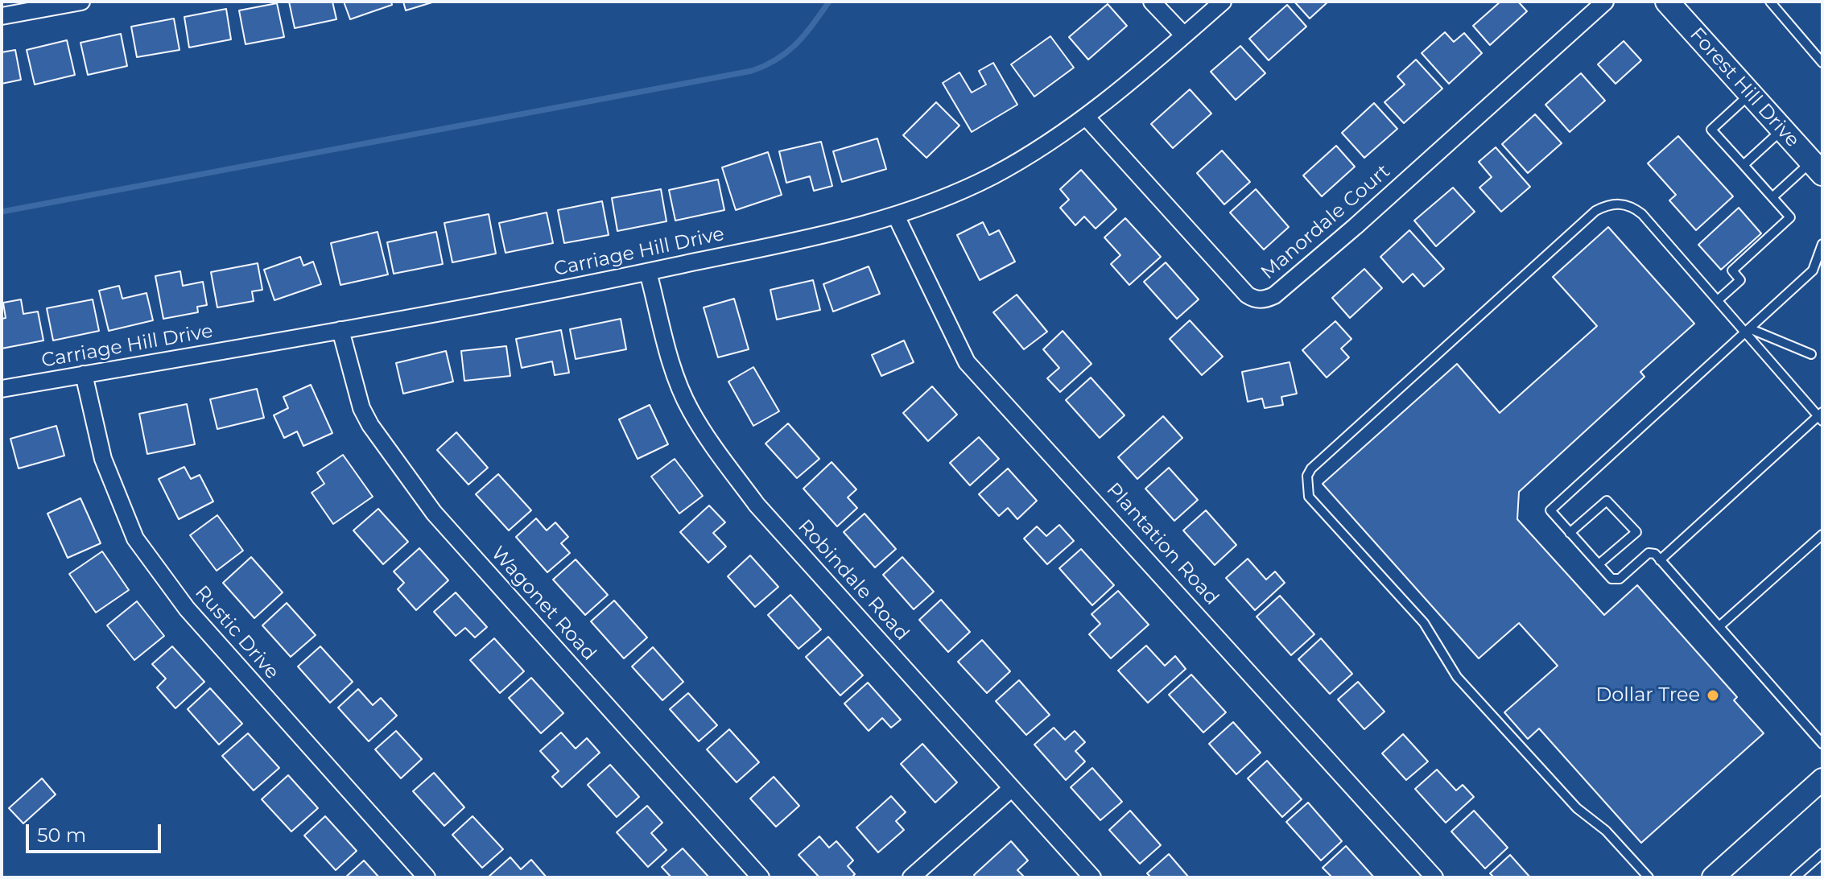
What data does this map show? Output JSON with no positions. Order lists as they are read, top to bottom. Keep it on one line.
{"streets":{"main road":["Forest Hill Drive"],"street":["Manordale Court","Carriage Hill Drive","Plantation Road","Robindale Road","Wagonet Road","Rustic Drive"]},"crossings":[["Manordale Court","Carriage Hill Drive"],["Carriage Hill Drive","Plantation Road"],["Carriage Hill Drive","Robindale Road"],["Carriage Hill Drive","Wagonet Road"],["Carriage Hill Drive","Rustic Drive"]],"places":["Dollar Tree"],"scale_bar":"50 m"}
